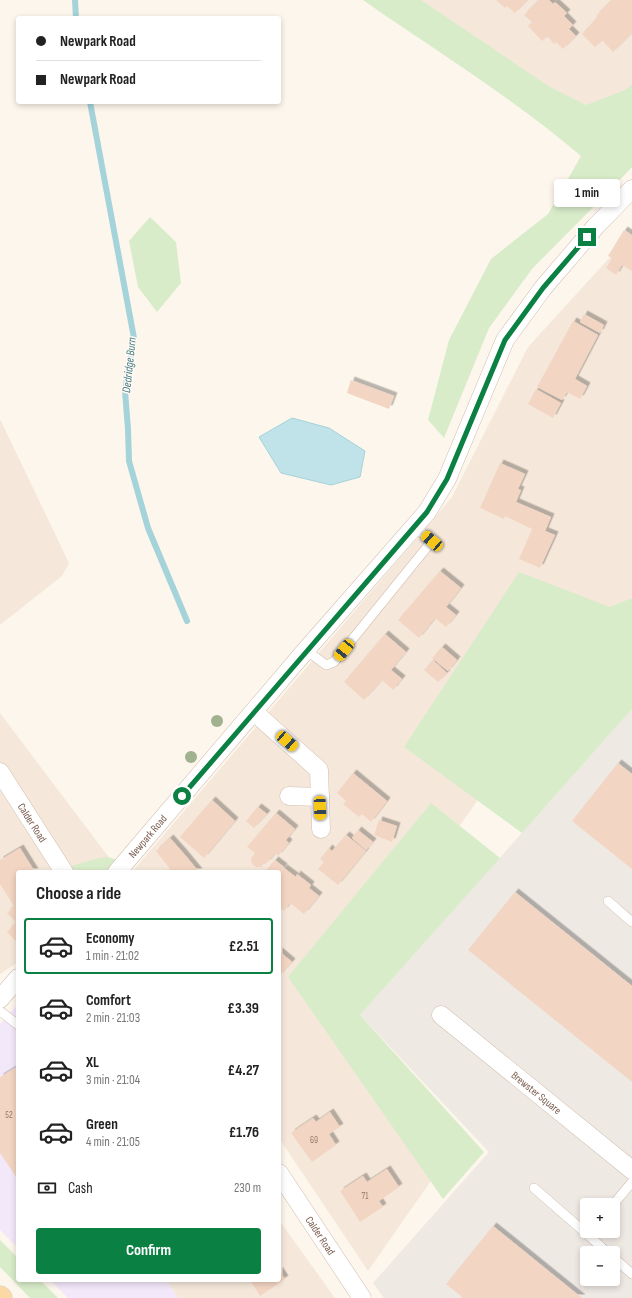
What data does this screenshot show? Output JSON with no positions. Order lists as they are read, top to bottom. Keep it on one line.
{"streets":{"street":["Calder Road","Newpark Road","Brewster Square"]},"water":["Dedridge Burn"],"house_numbers":["52","69","71"],"page":{"banner":["Newpark Road","Newpark Road"],"bubble":"1 min","heading":"Choose a ride","list":[{"name":"Economy","note":"1 min · 21:02","value":"£2.51"},{"name":"Comfort","note":"2 min · 21:03","value":"£3.39"},{"name":"XL","note":"3 min · 21:04","value":"£4.27"},{"name":"Green","note":"4 min · 21:05","value":"£1.76"}],"pay":["Cash","230 m"],"map_buttons":["+","−"],"buttons":"Confirm"}}
